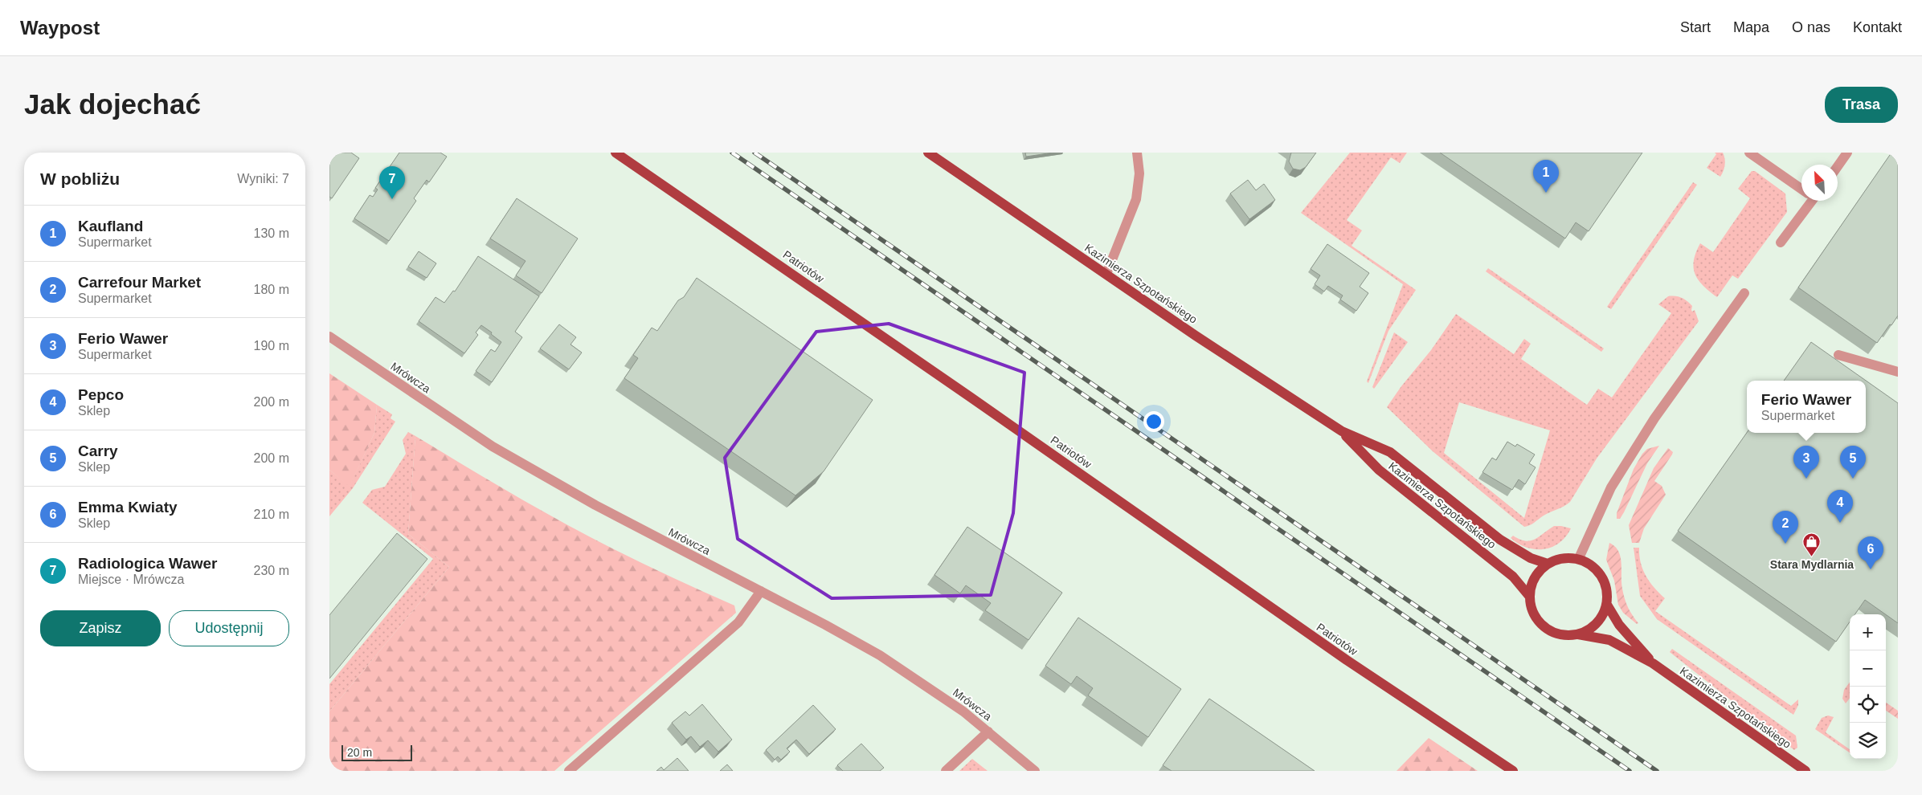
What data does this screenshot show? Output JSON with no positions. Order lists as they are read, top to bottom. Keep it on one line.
{"streets":{"main road":["Patriotów","Kazimierza Szpotańskiego"],"street":["Mrówcza"]},"places":{"shop":["Stara Mydlarnia"]},"scale_bar":"20 m","north":"top left","page":{"header":"Waypost","nav":["Start","Mapa","O nas","Kontakt"],"buttons":["Trasa",["Zapisz","Udostępnij"]],"title":"Jak dojechać","heading":["W pobliżu","Wyniki: 7"],"pins":["1","7","3","5","4","2","6"],"list":[{"mark":"1","name":"Kaufland","note":"Supermarket","value":"130 m"},{"mark":"2","name":"Carrefour Market","note":"Supermarket","value":"180 m"},{"mark":"3","name":"Ferio Wawer","note":"Supermarket","value":"190 m"},{"mark":"4","name":"Pepco","note":"Sklep","value":"200 m"},{"mark":"5","name":"Carry","note":"Sklep","value":"200 m"},{"mark":"6","name":"Emma Kwiaty","note":"Sklep","value":"210 m"},{"mark":"7","name":"Radiologica Wawer","note":"Miejsce · Mrówcza","value":"230 m"}],"popup":["Ferio Wawer","Supermarket"],"map_buttons":["+","−"],"scale":"20 m"}}
